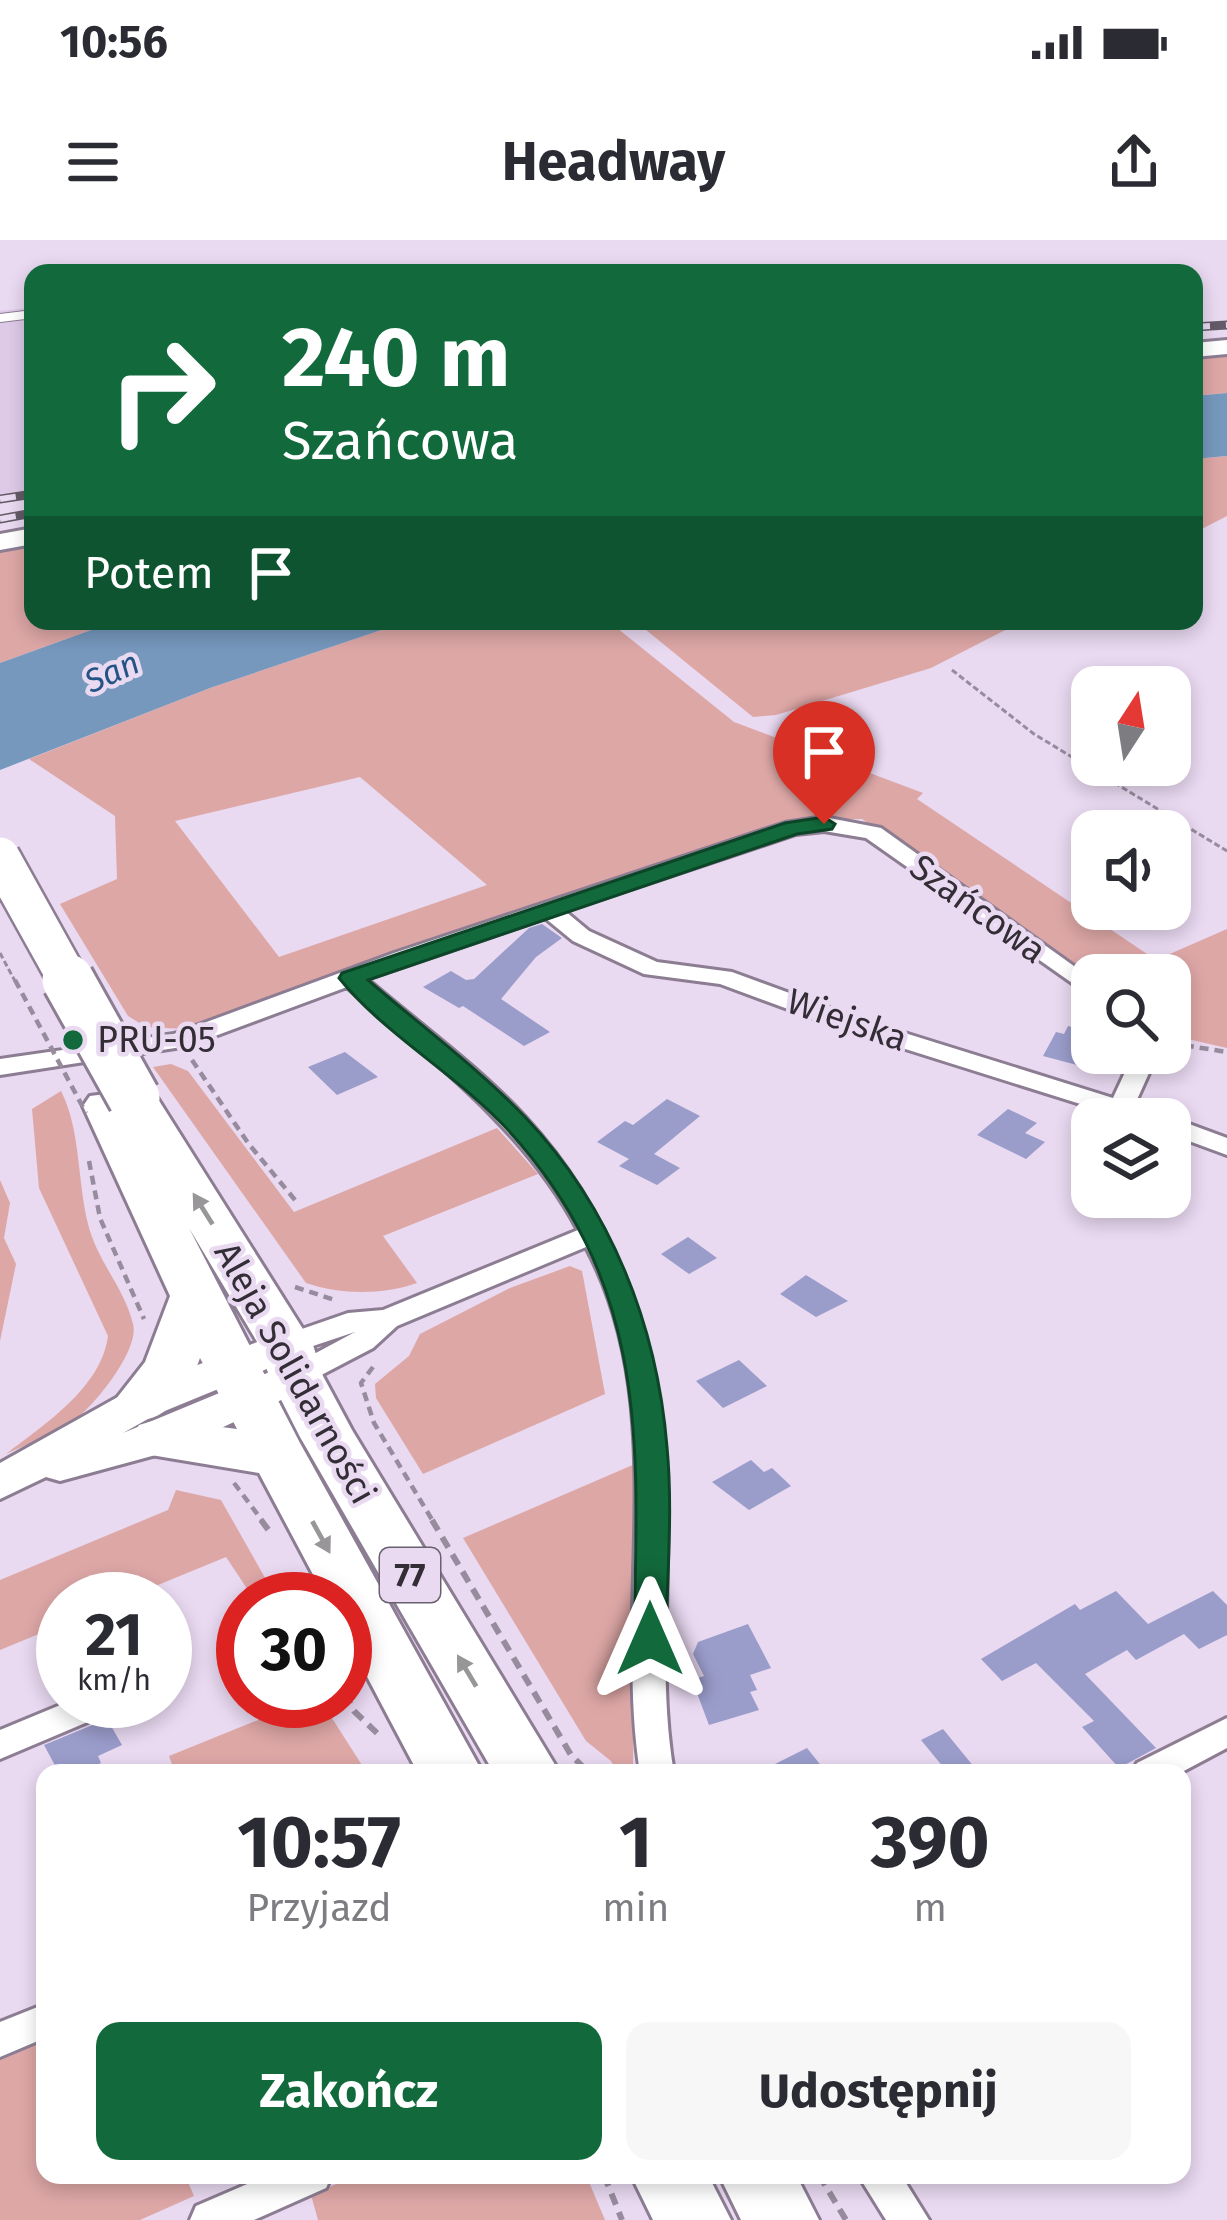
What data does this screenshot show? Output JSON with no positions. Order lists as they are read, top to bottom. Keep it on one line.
{"streets":{"highway":["Aleja Solidarności","77"],"street":["Szańcowa","Wiejska"]},"crossings":[["Szańcowa","Wiejska"],["Aleja Solidarności","77"]],"water":["San"],"places":["PRU-05"],"north":"top","page":{"status":"10:56","header":"Headway","turn":["240 m","Szańcowa"],"then":"Potem","speed":"21 km/h","limit":"30","eta":["10:57","Przyjazd","1","min","390","m"],"buttons":["Zakończ","Udostępnij"]}}
